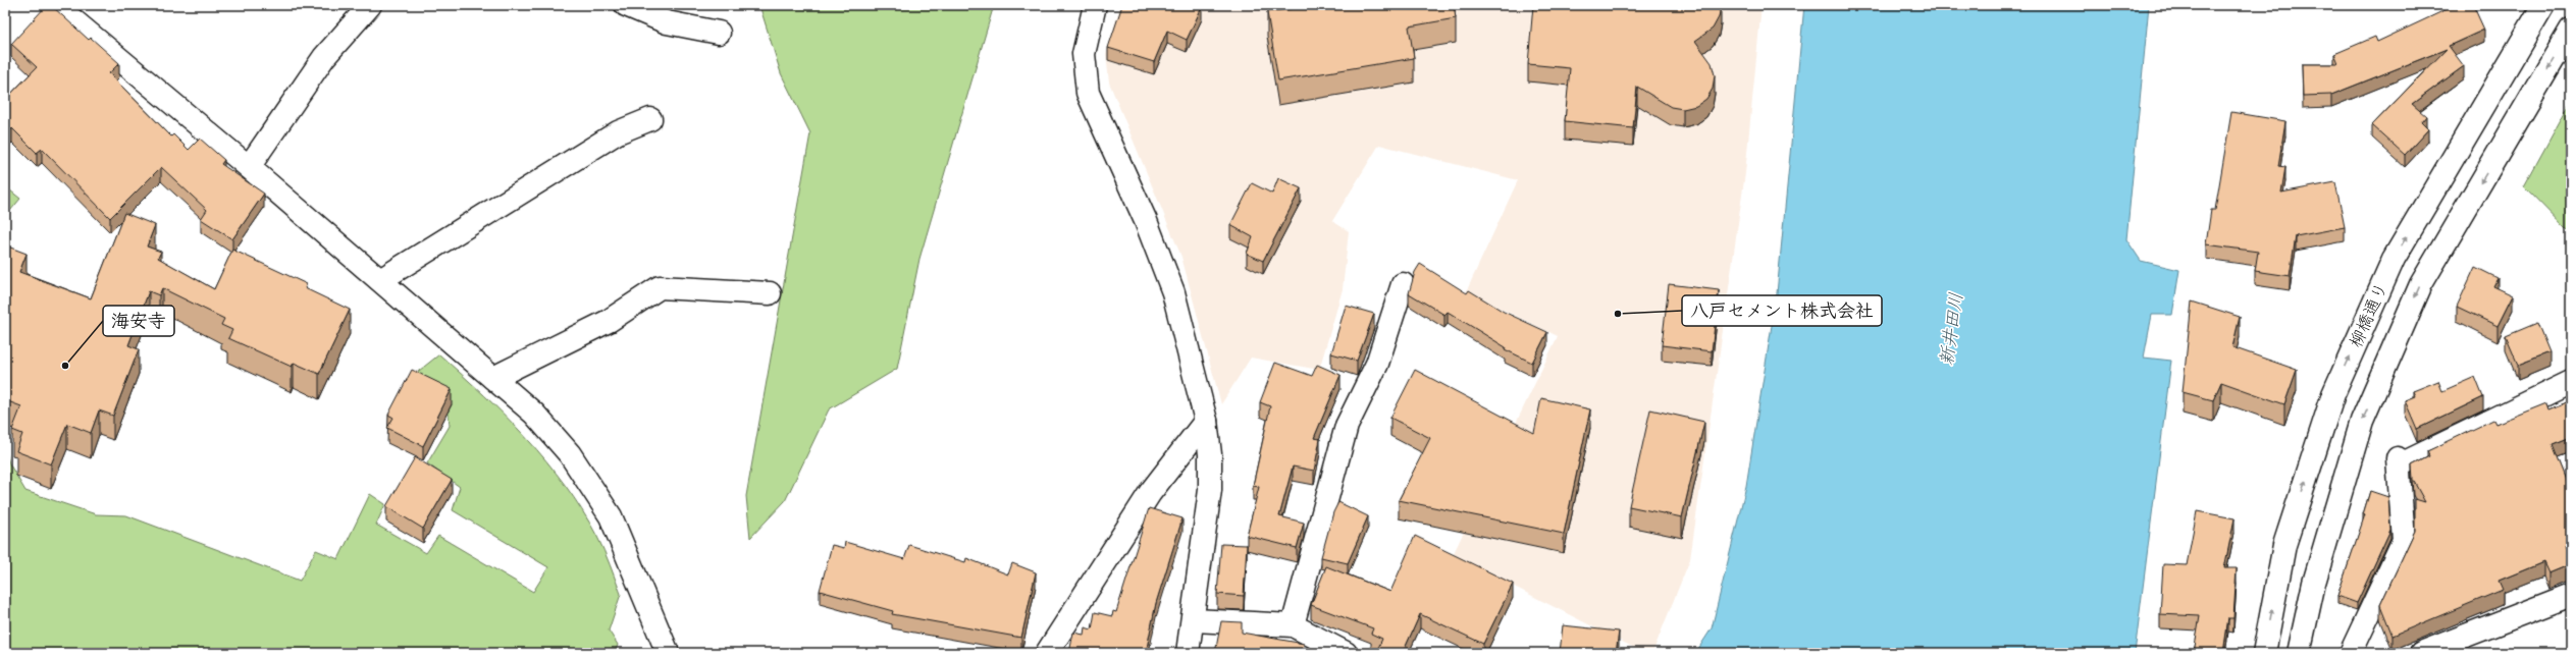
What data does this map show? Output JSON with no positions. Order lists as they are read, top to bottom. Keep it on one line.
{"streets":{"street":["柳橋通り"]},"water":["新井田川"],"places":["八戸セメント株式会社","海安寺"]}
